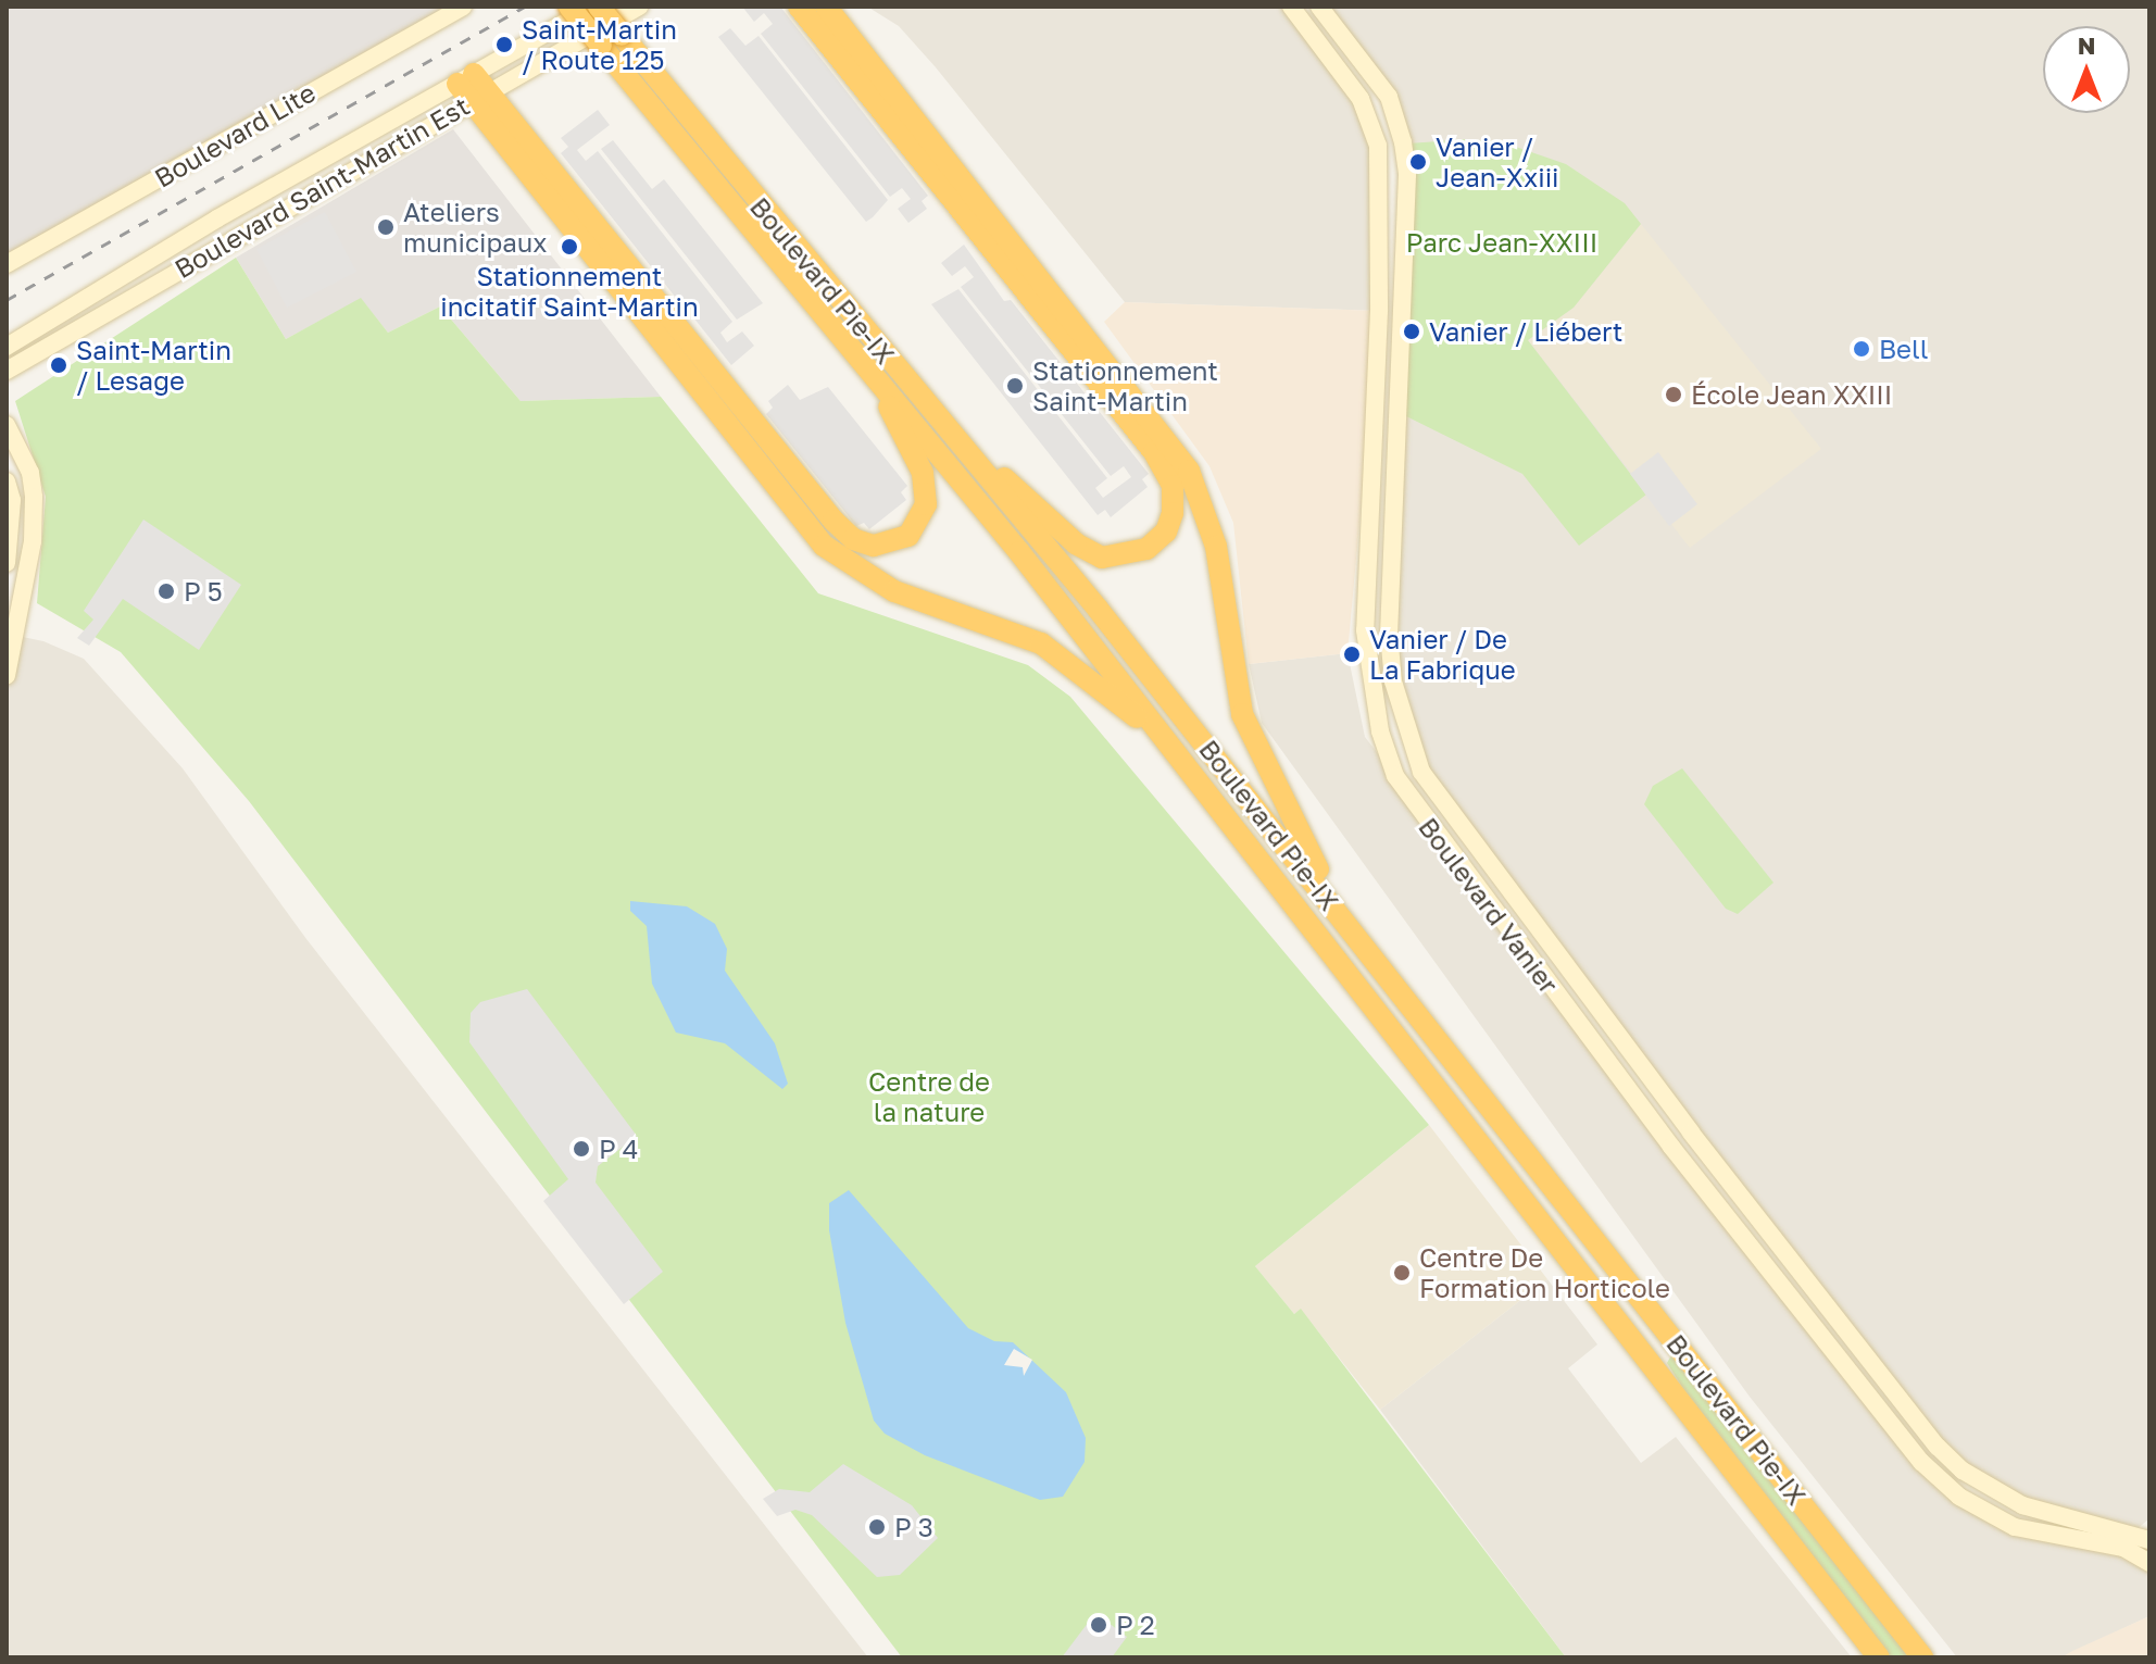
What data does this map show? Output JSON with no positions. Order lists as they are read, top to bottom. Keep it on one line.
{"streets":{"highway":["Boulevard Pie-IX"],"street":["Boulevard Lite","Boulevard Saint-Martin Est","Boulevard Vanier"]},"crossings":[["Boulevard Saint-Martin Est","Boulevard Pie-IX"]],"parks":["Parc Jean-XXIII","Centre de la nature"],"places":["Saint-Martin / Route 125","Vanier / Jean-Xxiii","Ateliers municipaux","Stationnement incitatif Saint-Martin","Vanier / Liébert","Bell","Saint-Martin / Lesage","Stationnement Saint-Martin","École Jean XXIII","P 5","Vanier / De La Fabrique","P 4","Centre De Formation Horticole","P 3","P 2"],"north":"top"}
